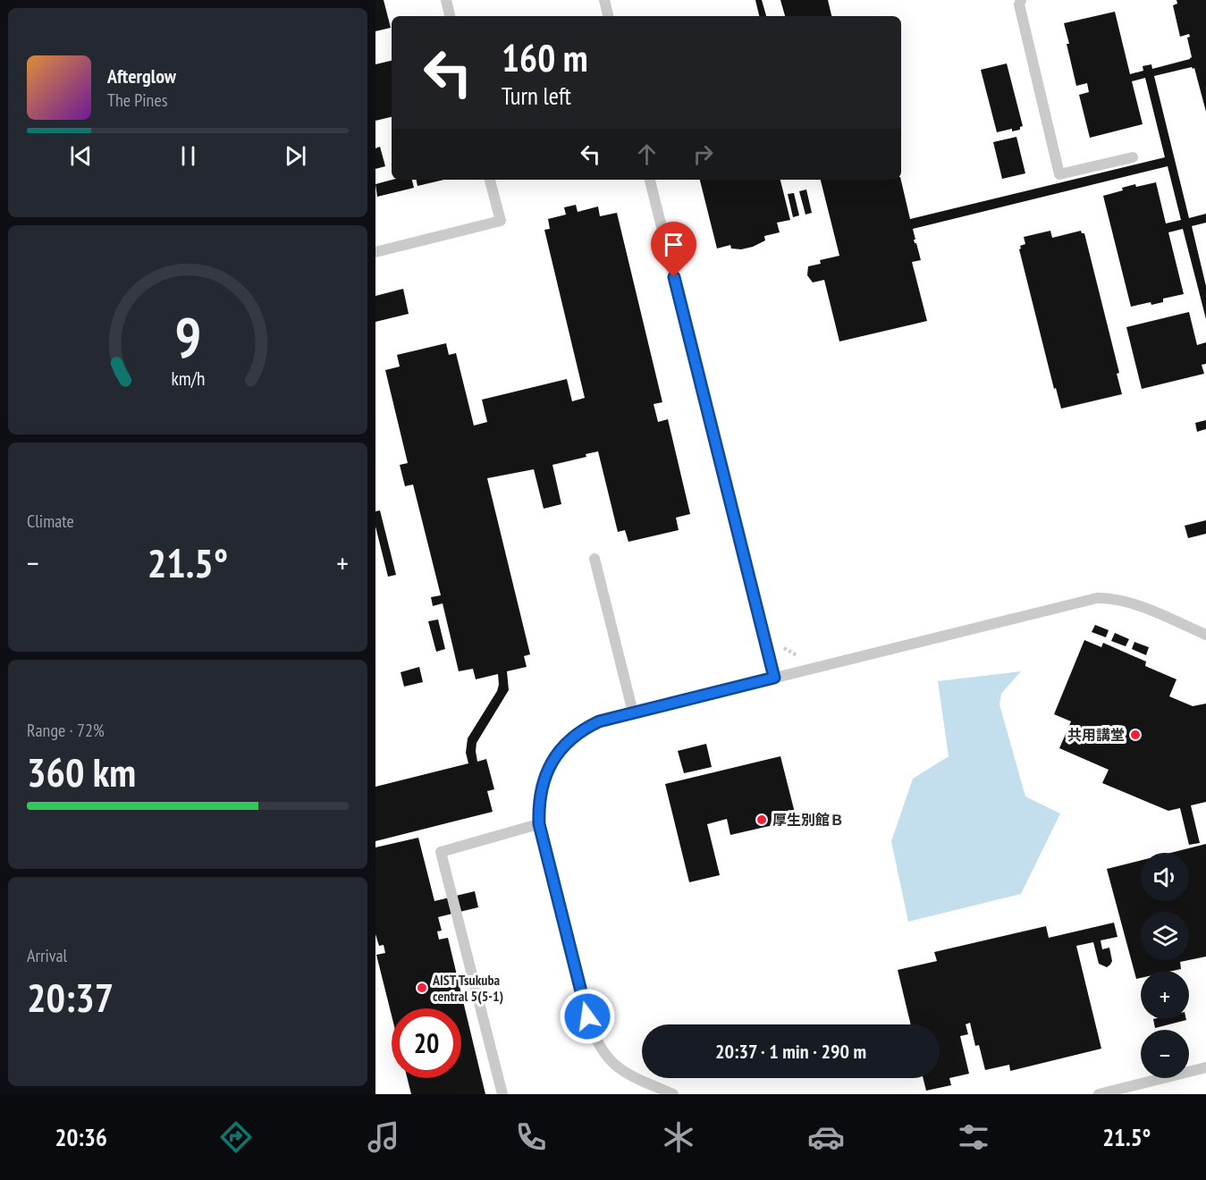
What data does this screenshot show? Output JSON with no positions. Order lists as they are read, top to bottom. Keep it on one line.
{"places":["共用講堂","厚生別館Ｂ","AIST Tsukuba central 5(5-1)"],"page":{"turn":["160 m","Turn left"],"song":["Afterglow","The Pines"],"tile":["Climate",["Range · 72%","360 km"],["Arrival","20:37"]],"heat":["−","21.5°","+"],"map_buttons":["+","−"],"limit":"20","trip":"20:37 · 1 min · 290 m","tabs":["20:36","21.5°"],"gauge":["9","km/h"]}}
